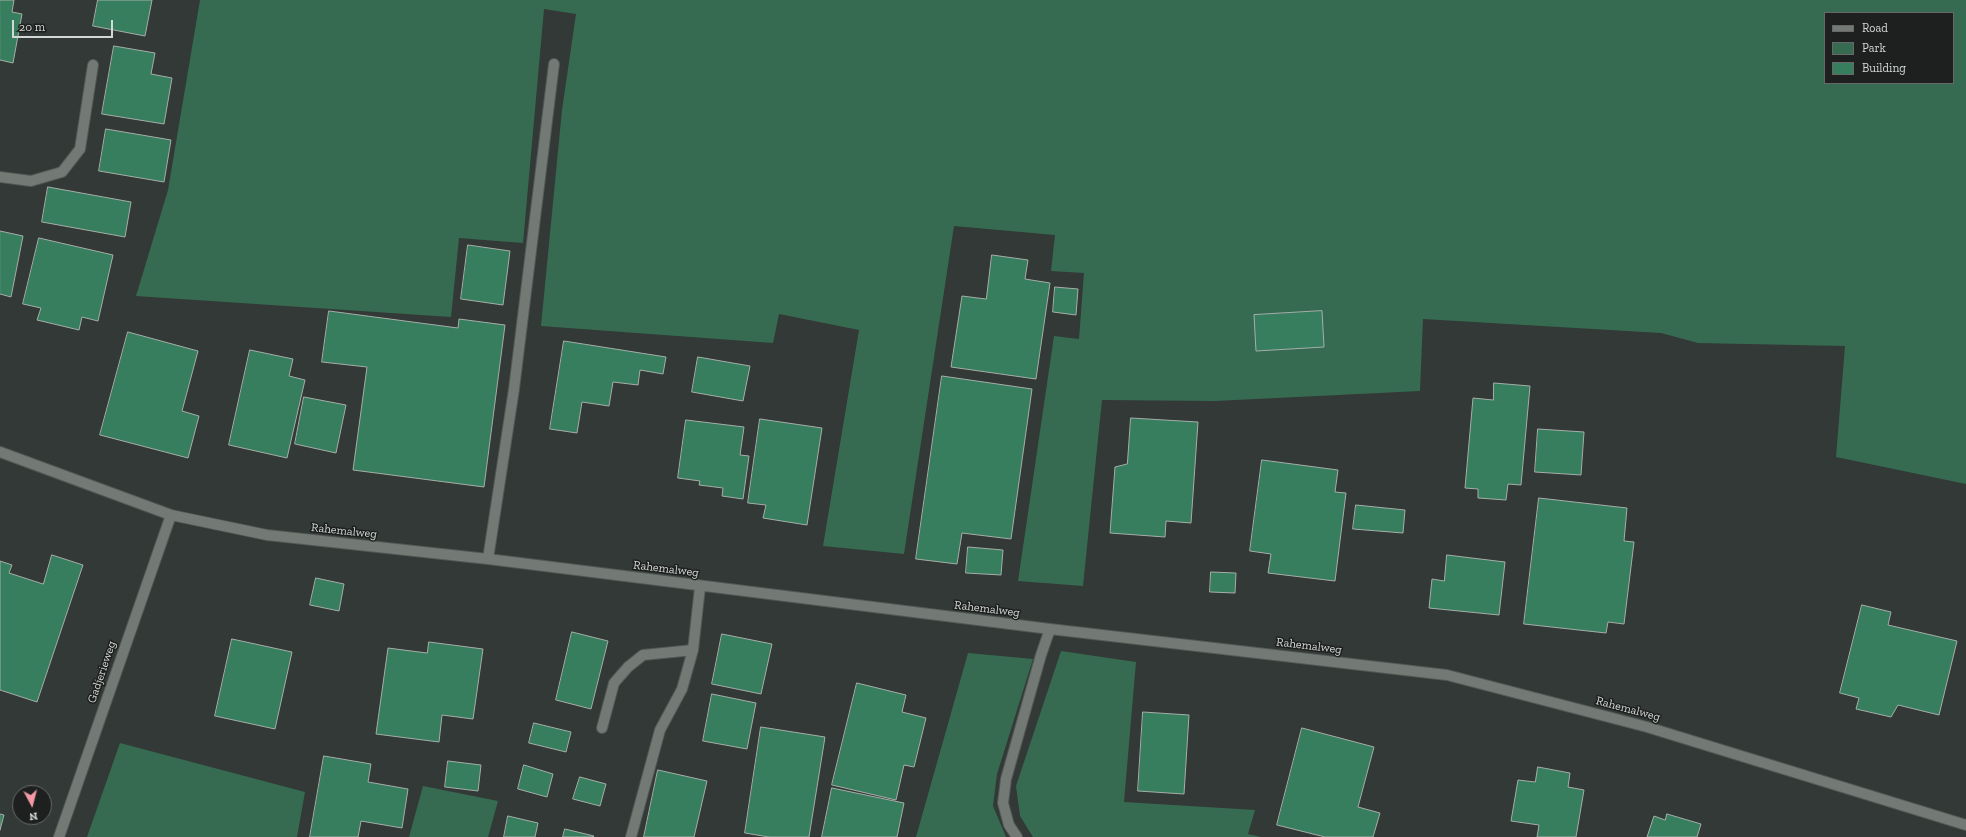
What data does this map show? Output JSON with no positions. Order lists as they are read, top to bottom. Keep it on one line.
{"streets":{"street":["Rahemalweg","Gadjerieweg"]},"crossings":[["Rahemalweg","Gadjerieweg"]],"legend":["Road","Park","Building"],"scale_bar":"20 m","north":"bottom"}
